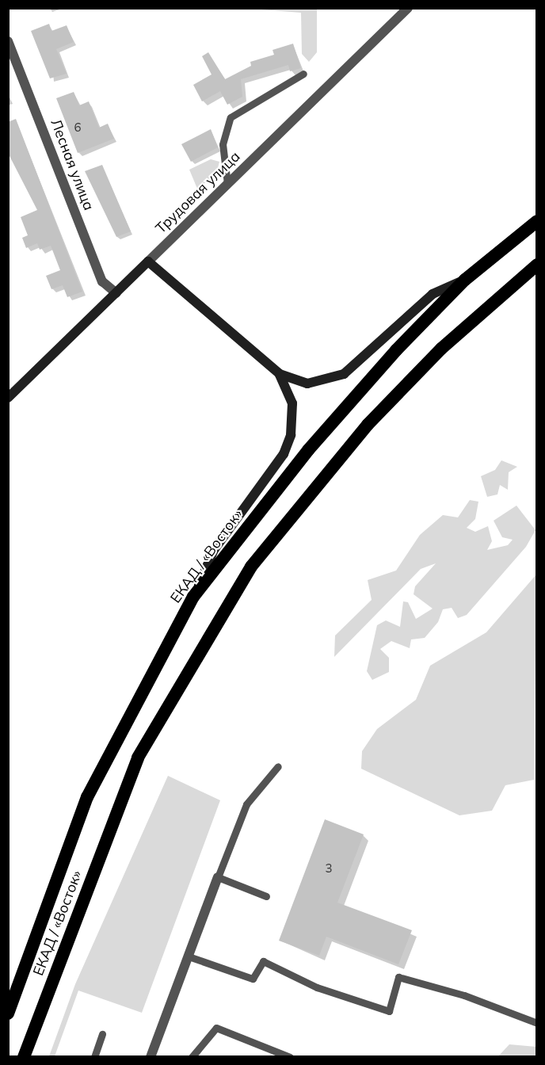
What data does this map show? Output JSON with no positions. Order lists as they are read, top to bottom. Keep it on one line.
{"streets":{"highway":["ЕКАД / «Восток»"],"main road":["Трудовая улица"],"street":["Лесная улица"]},"crossings":[["Лесная улица","Трудовая улица"]],"house_numbers":["6","3"]}
